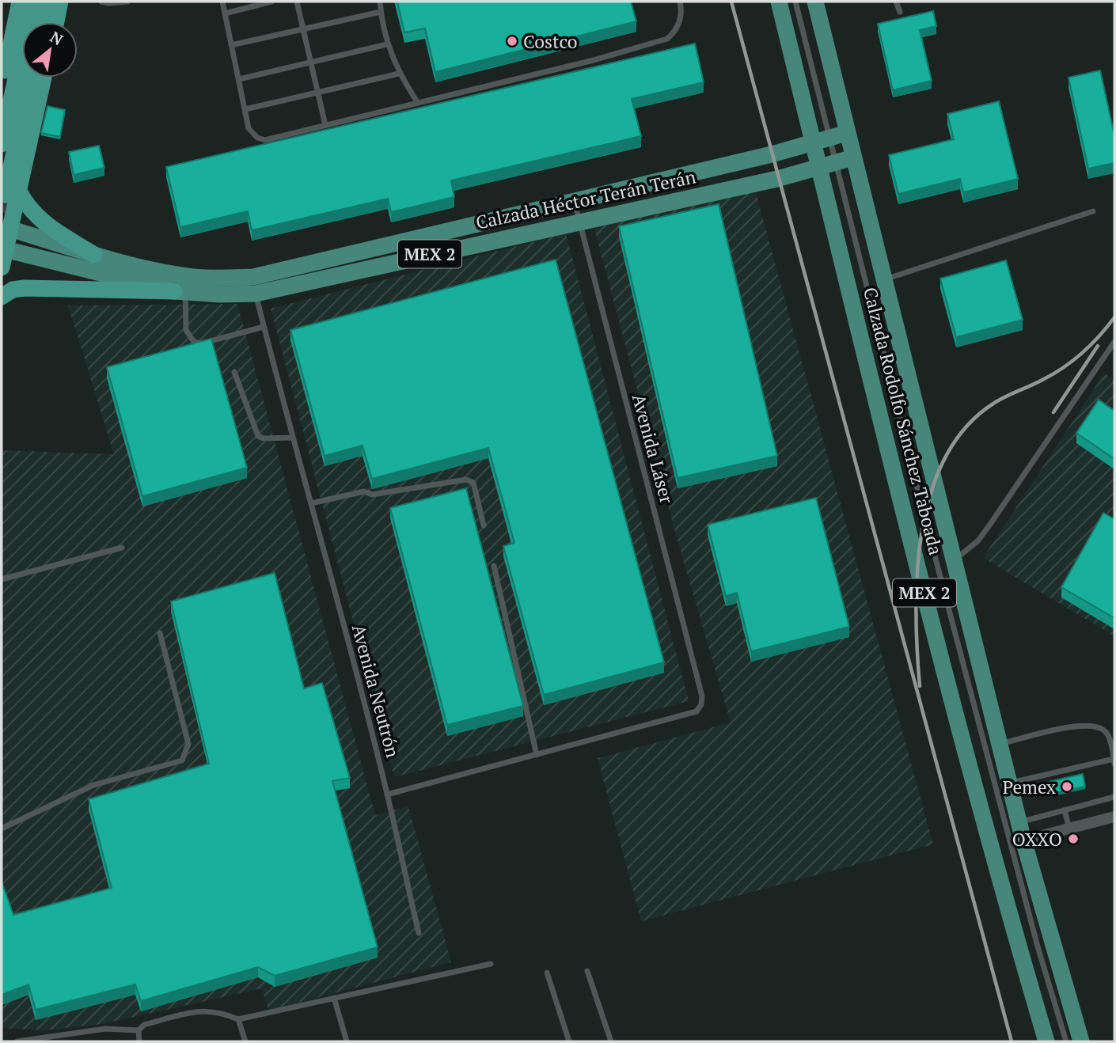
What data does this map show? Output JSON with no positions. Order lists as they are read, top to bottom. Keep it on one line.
{"streets":{"main road":["Calzada Héctor Terán Terán","MEX 2","Calzada Rodolfo Sánchez Taboada"],"lane":["Avenida Láser","Avenida Neutrón"]},"crossings":[["Calzada Héctor Terán Terán","Calzada Rodolfo Sánchez Taboada"],["Calzada Héctor Terán Terán","Avenida Láser"],["Calzada Héctor Terán Terán","Avenida Neutrón"]],"places":["Costco","Pemex","OXXO"],"north":"top right"}
